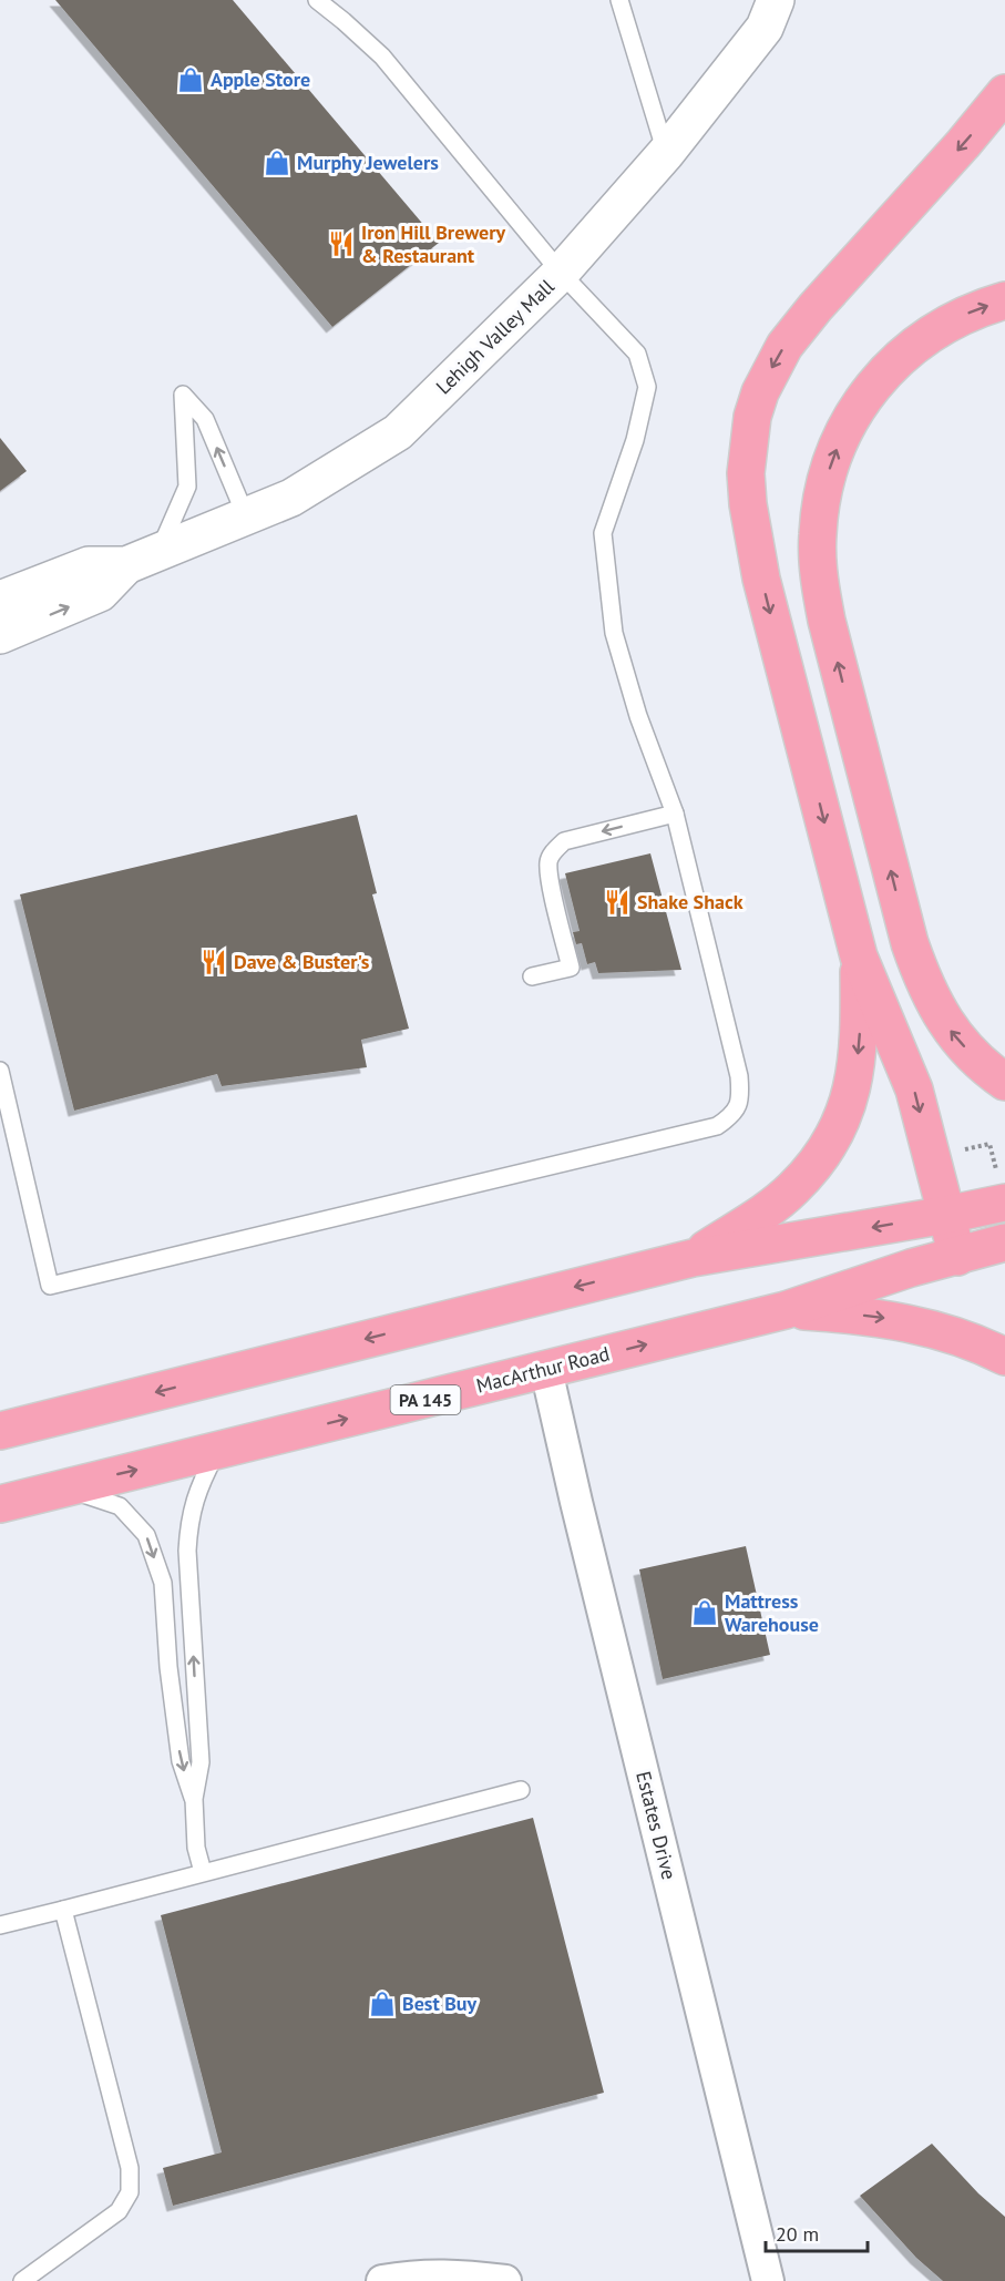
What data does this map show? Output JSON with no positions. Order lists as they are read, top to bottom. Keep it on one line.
{"streets":{"highway":["MacArthur Road","PA 145"],"street":["Lehigh Valley Mall","Estates Drive"]},"crossings":[["MacArthur Road","Estates Drive"]],"places":{"shop":["Apple Store","Murphy Jewelers","Mattress Warehouse","Best Buy"],"restaurant":["Iron Hill Brewery & Restaurant","Shake Shack","Dave & Buster's"]},"scale_bar":"20 m"}
